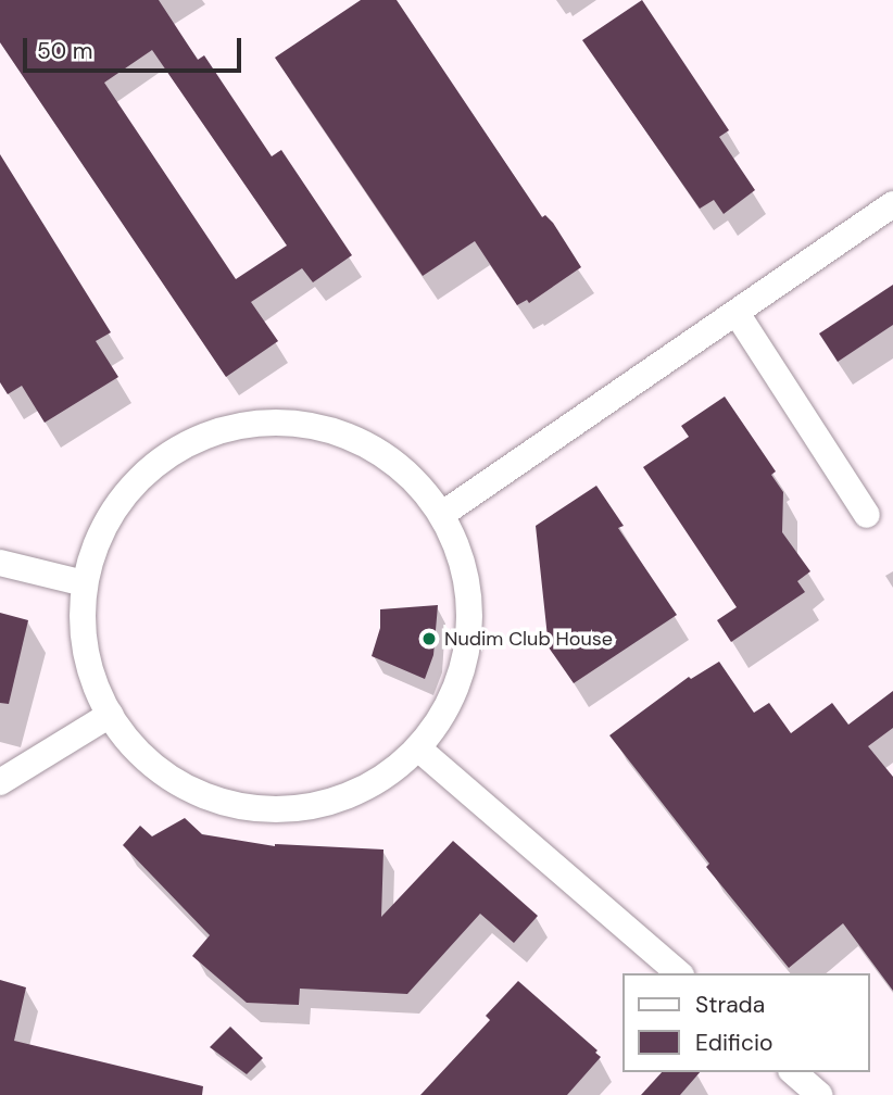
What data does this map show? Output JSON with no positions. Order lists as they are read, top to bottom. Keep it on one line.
{"places":["Nudim Club House"],"legend":["Strada","Edificio"],"scale_bar":"50 m"}
